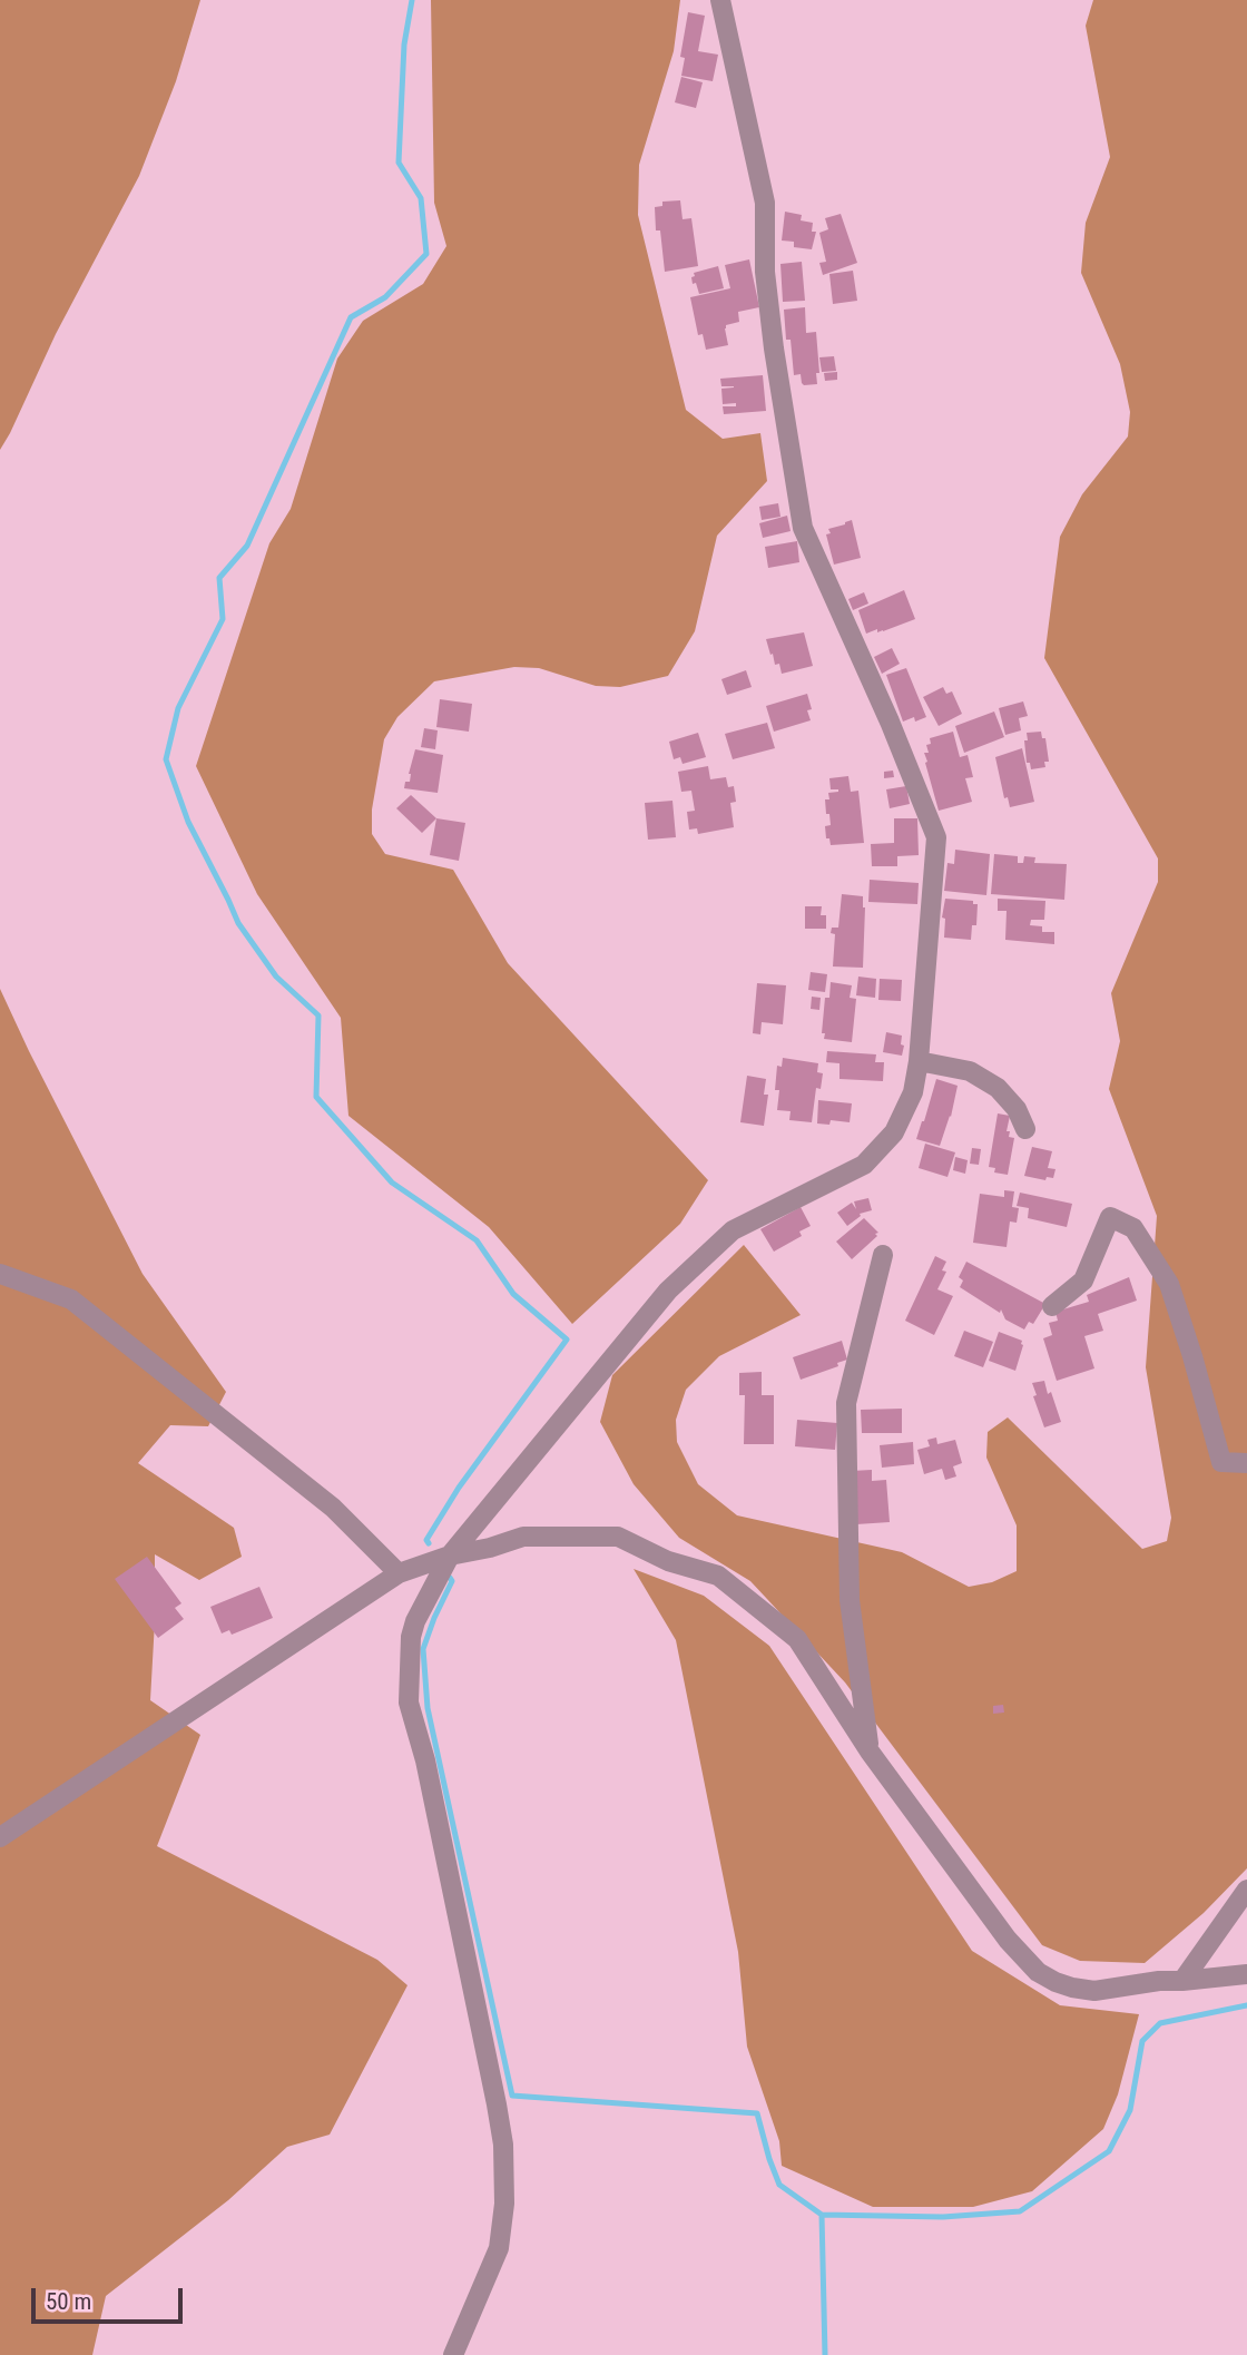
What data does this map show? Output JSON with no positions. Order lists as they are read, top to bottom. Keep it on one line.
{"scale_bar":"50 m"}
